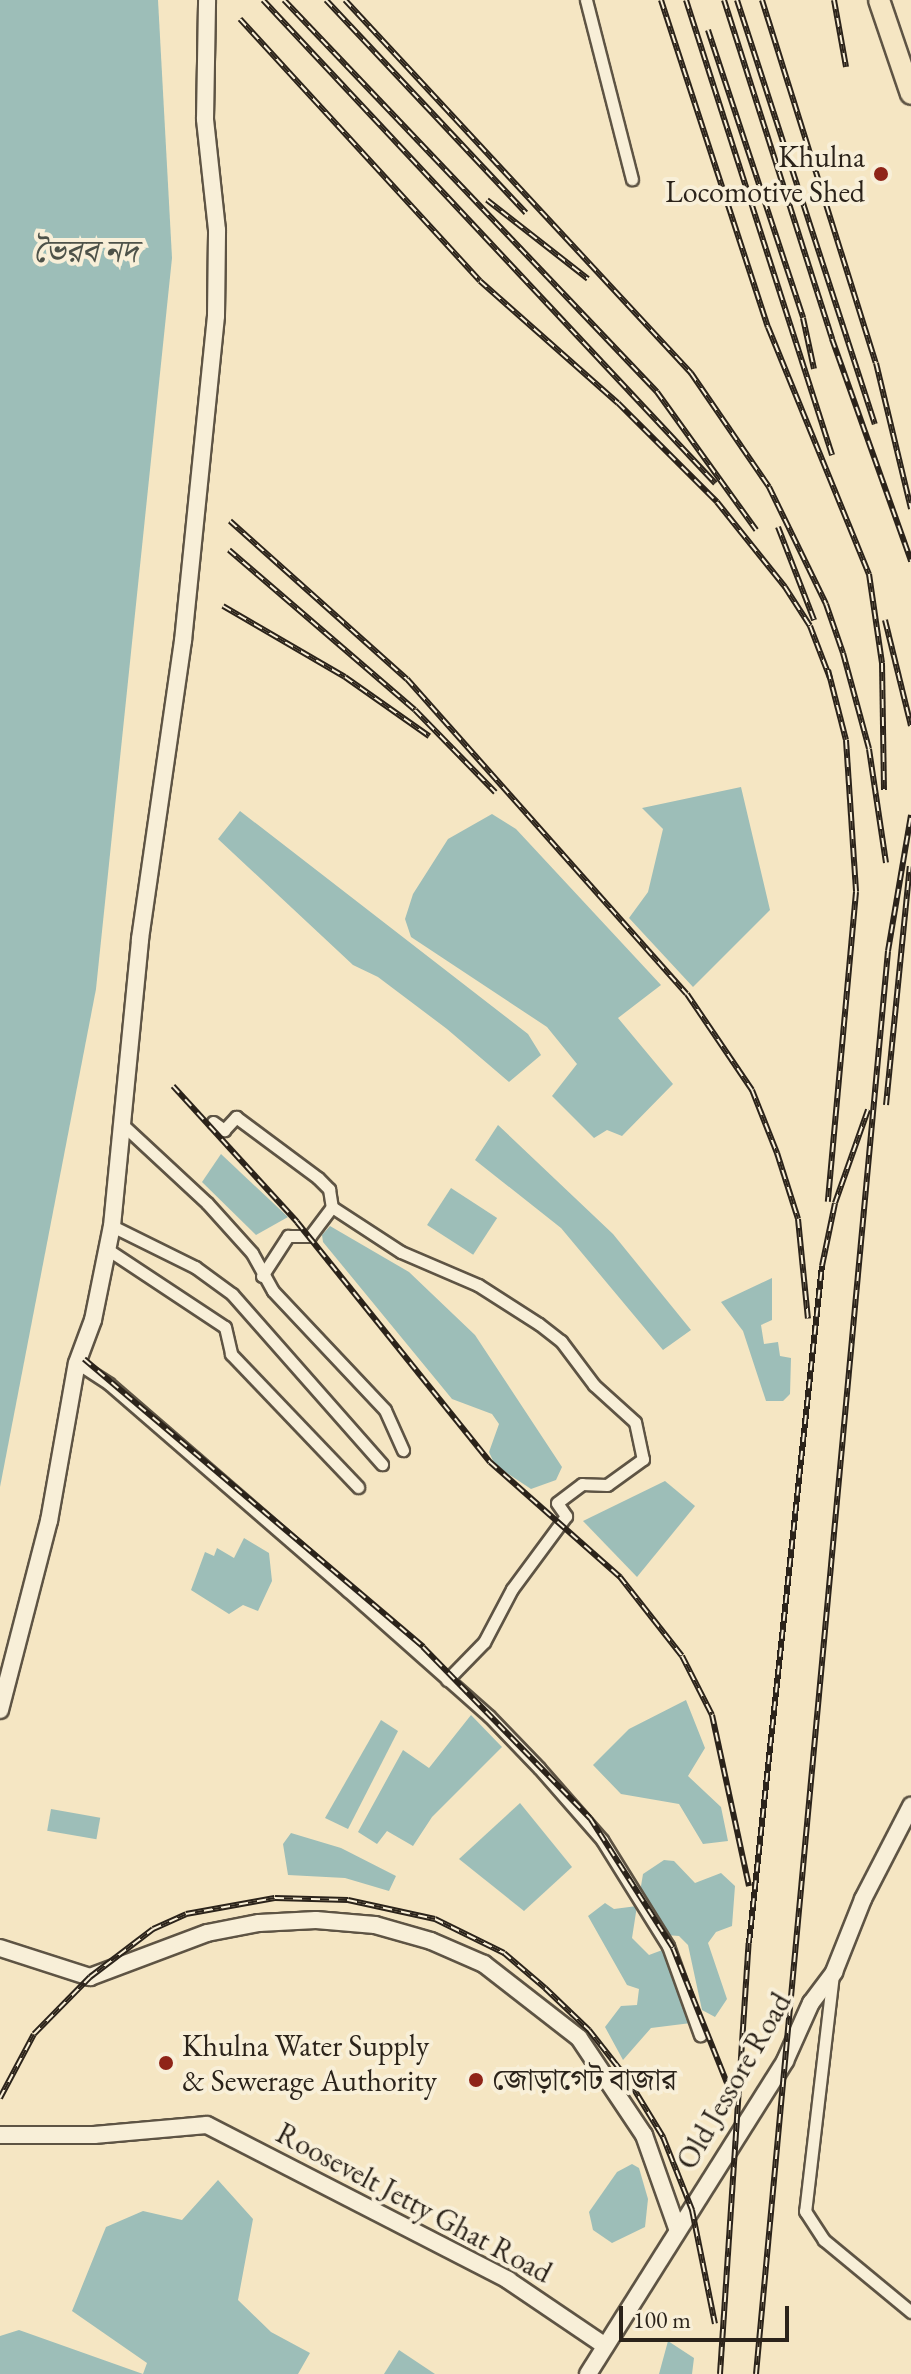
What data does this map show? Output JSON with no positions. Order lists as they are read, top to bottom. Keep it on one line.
{"streets":{"street":["Old Jessore Road","Roosevelt Jetty Ghat Road"]},"crossings":[["Old Jessore Road","Roosevelt Jetty Ghat Road"]],"water":["ভৈরব নদ"],"places":["Khulna Locomotive Shed","Khulna Water Supply & Sewerage Authority","জোড়াগেট বাজার"],"scale_bar":"100 m"}
